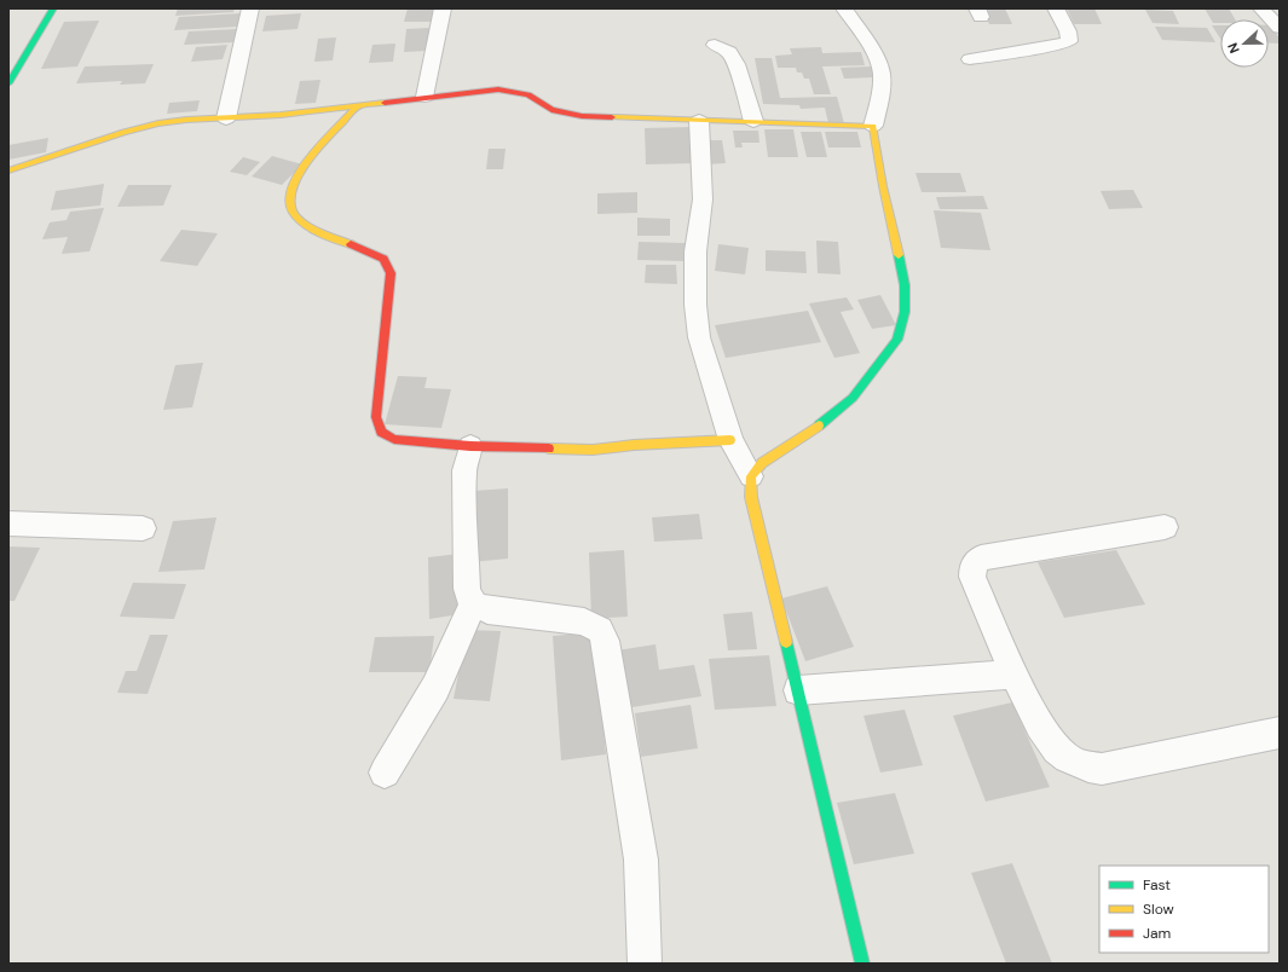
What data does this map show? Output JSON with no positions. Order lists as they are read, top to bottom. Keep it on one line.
{"legend":["Fast","Slow","Jam"],"north":"left"}
